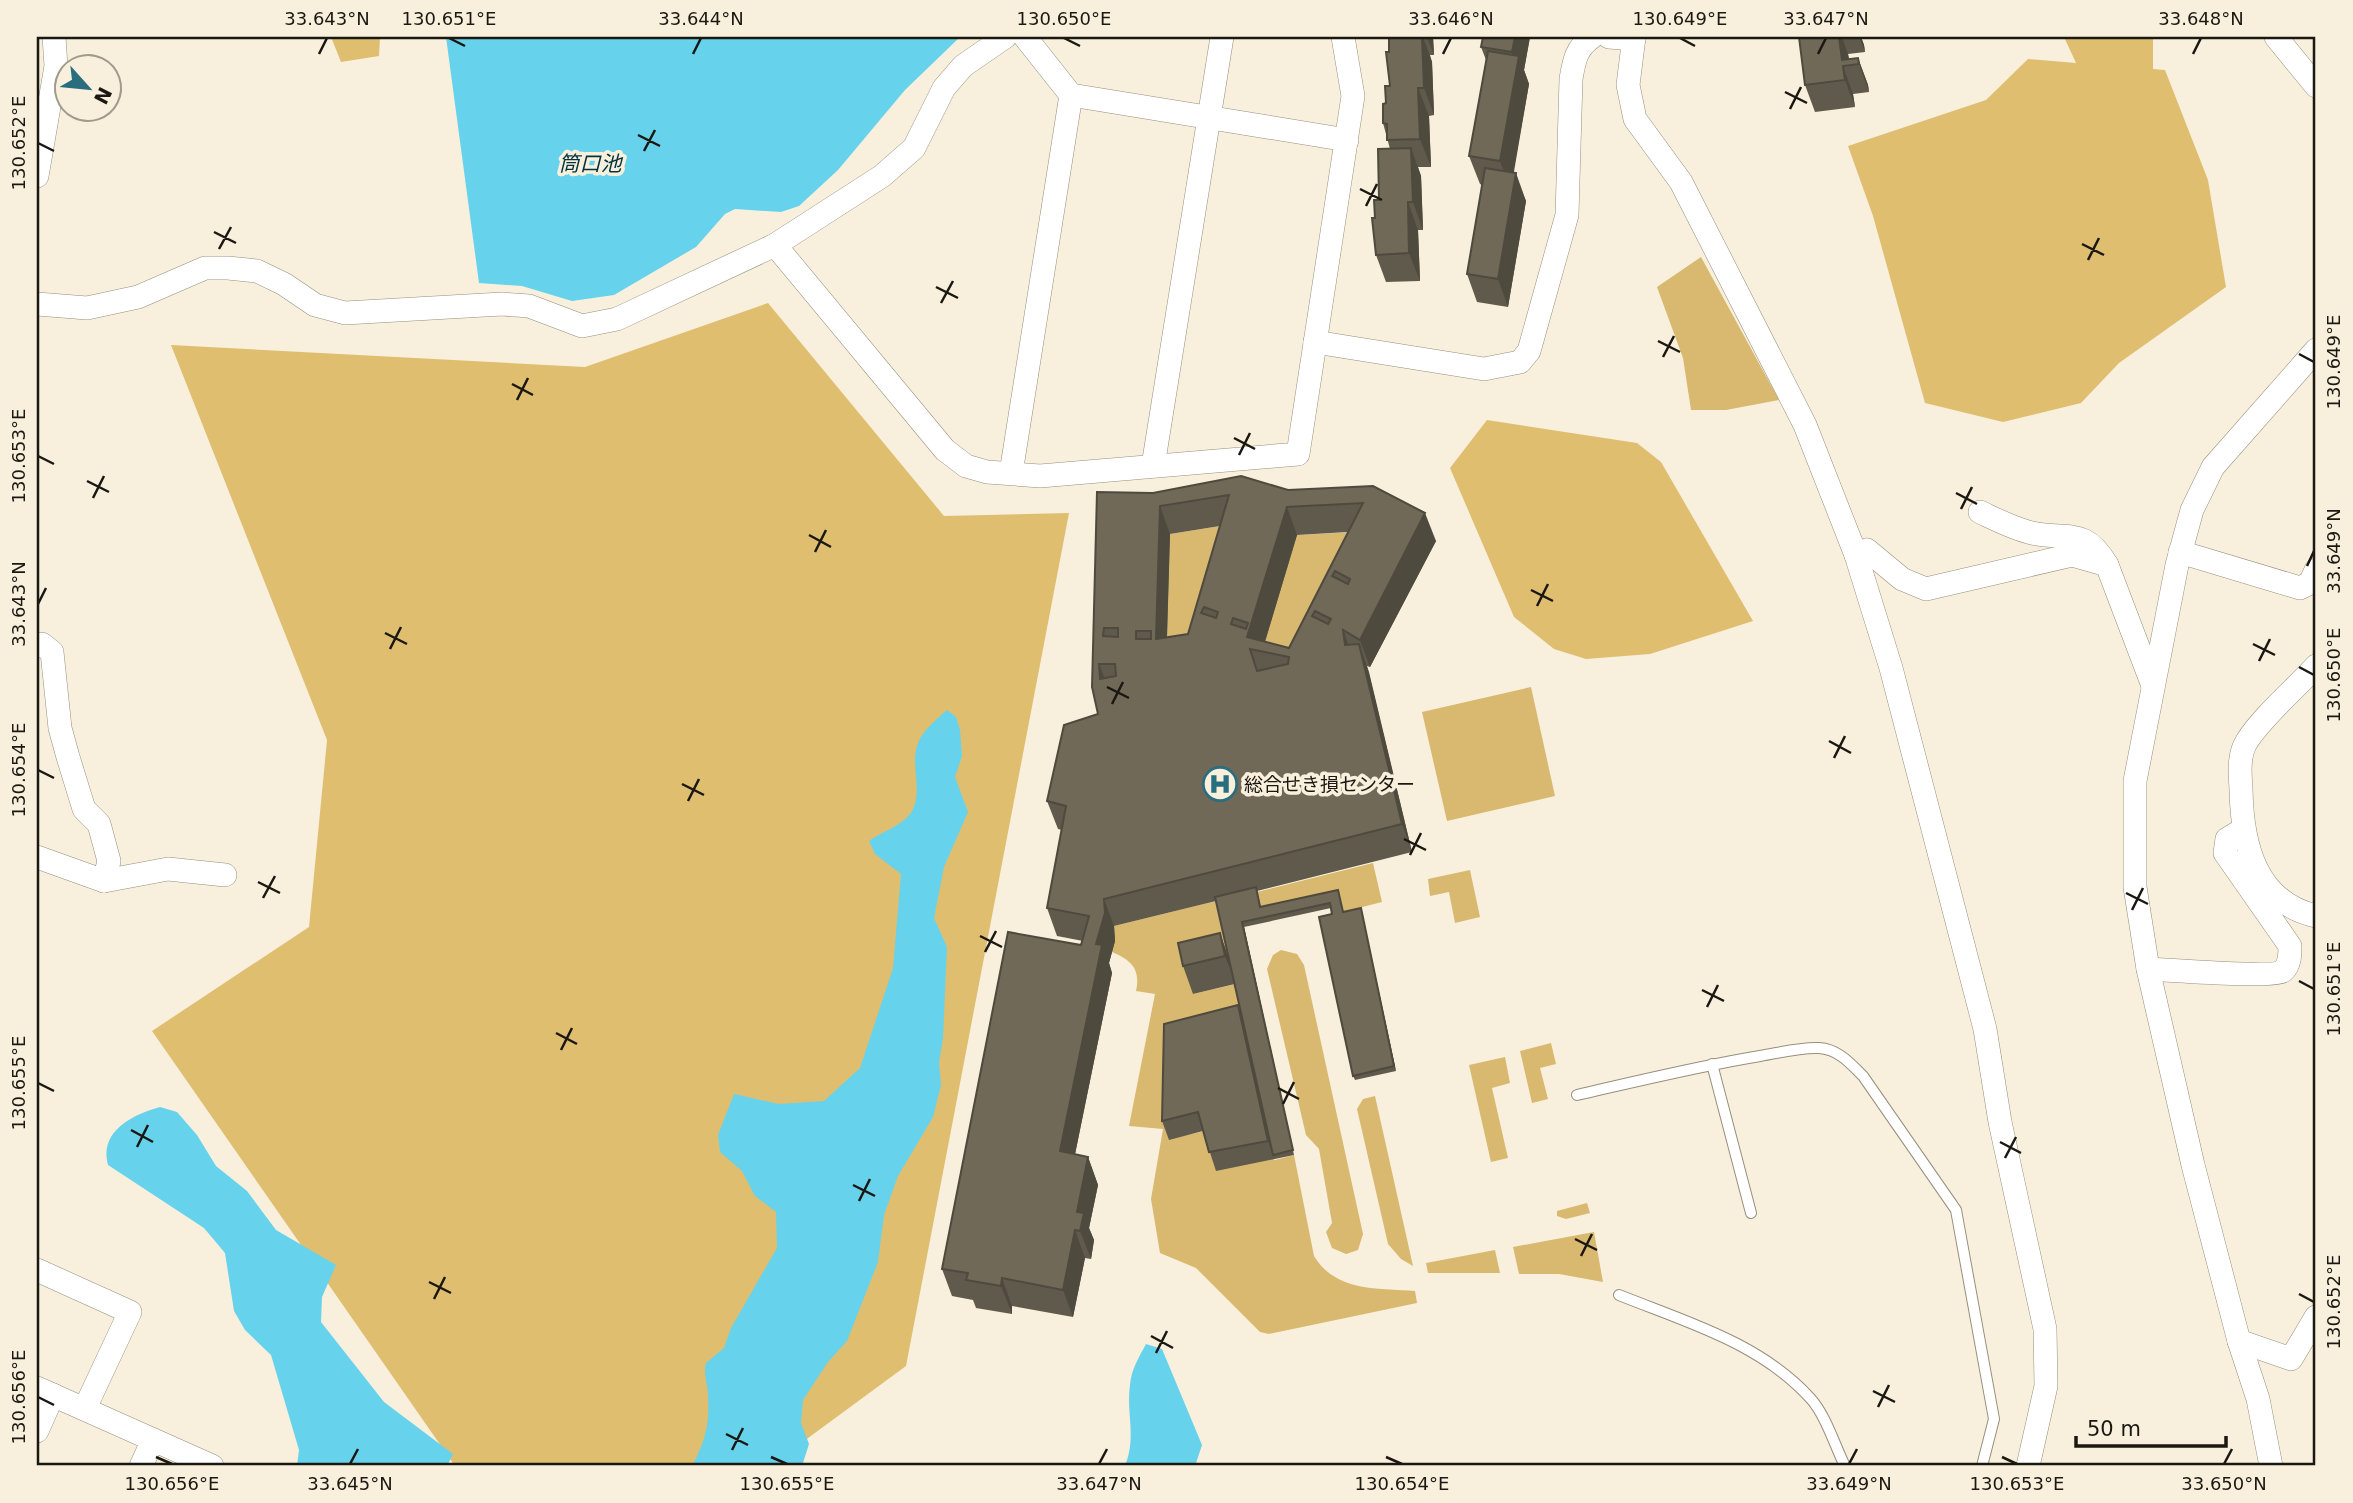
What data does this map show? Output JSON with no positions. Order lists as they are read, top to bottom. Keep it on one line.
{"water":["筒口池"],"places":{"hospital":["総合せき損センター"]},"scale_bar":"50 m","north":"bottom right","coordinates":["33.643°N","130.651°E","33.644°N","130.650°E","33.646°N","130.649°E","33.647°N","33.648°N","130.652°E","130.653°E","33.649°N","130.654°E","130.655°E","130.656°E","33.645°N","33.650°N"]}
